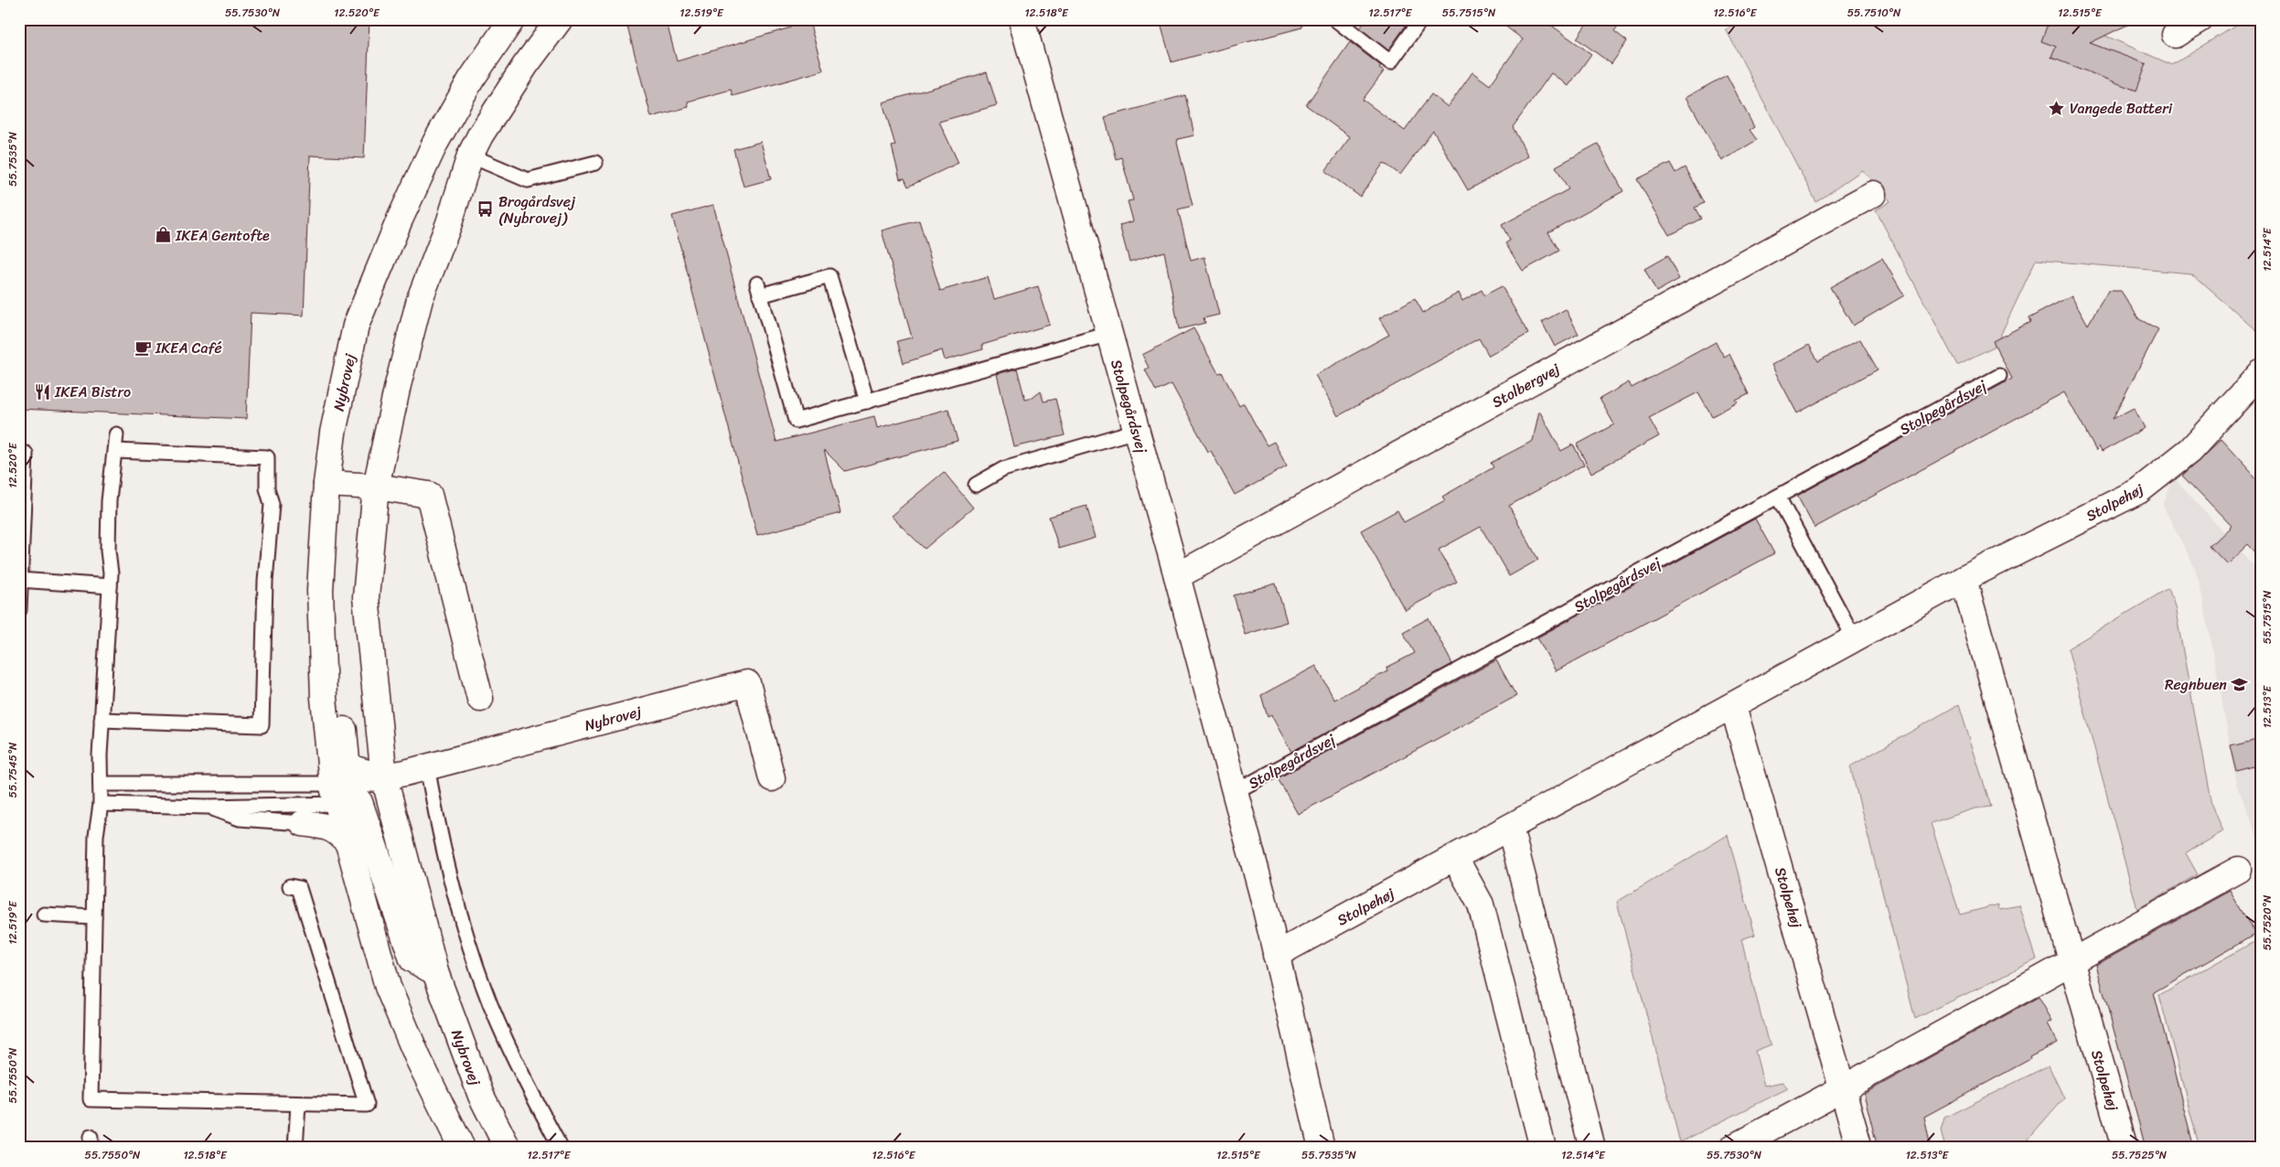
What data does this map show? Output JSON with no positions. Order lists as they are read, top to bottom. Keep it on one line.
{"streets":{"street":["Nybrovej","Stolbergvej","Stolpegårdsvej","Stolpehøj"]},"crossings":[["Stolbergvej","Stolpegårdsvej"],["Stolpegårdsvej","Stolpehøj"]],"places":{"place":["Vangede Batteri"],"bus stop":["Brogårdsvej (Nybrovej)"],"shop":["IKEA Gentofte"],"cafe":["IKEA Café"],"restaurant":["IKEA Bistro"],"school or university":["Regnbuen"]},"coordinates":["55.7530°N","12.520°E","12.519°E","12.518°E","12.517°E","55.7515°N","12.516°E","55.7510°N","12.515°E","55.7535°N","12.514°E","12.513°E","55.7545°N","55.7520°N","55.7550°N","55.7525°N"]}
